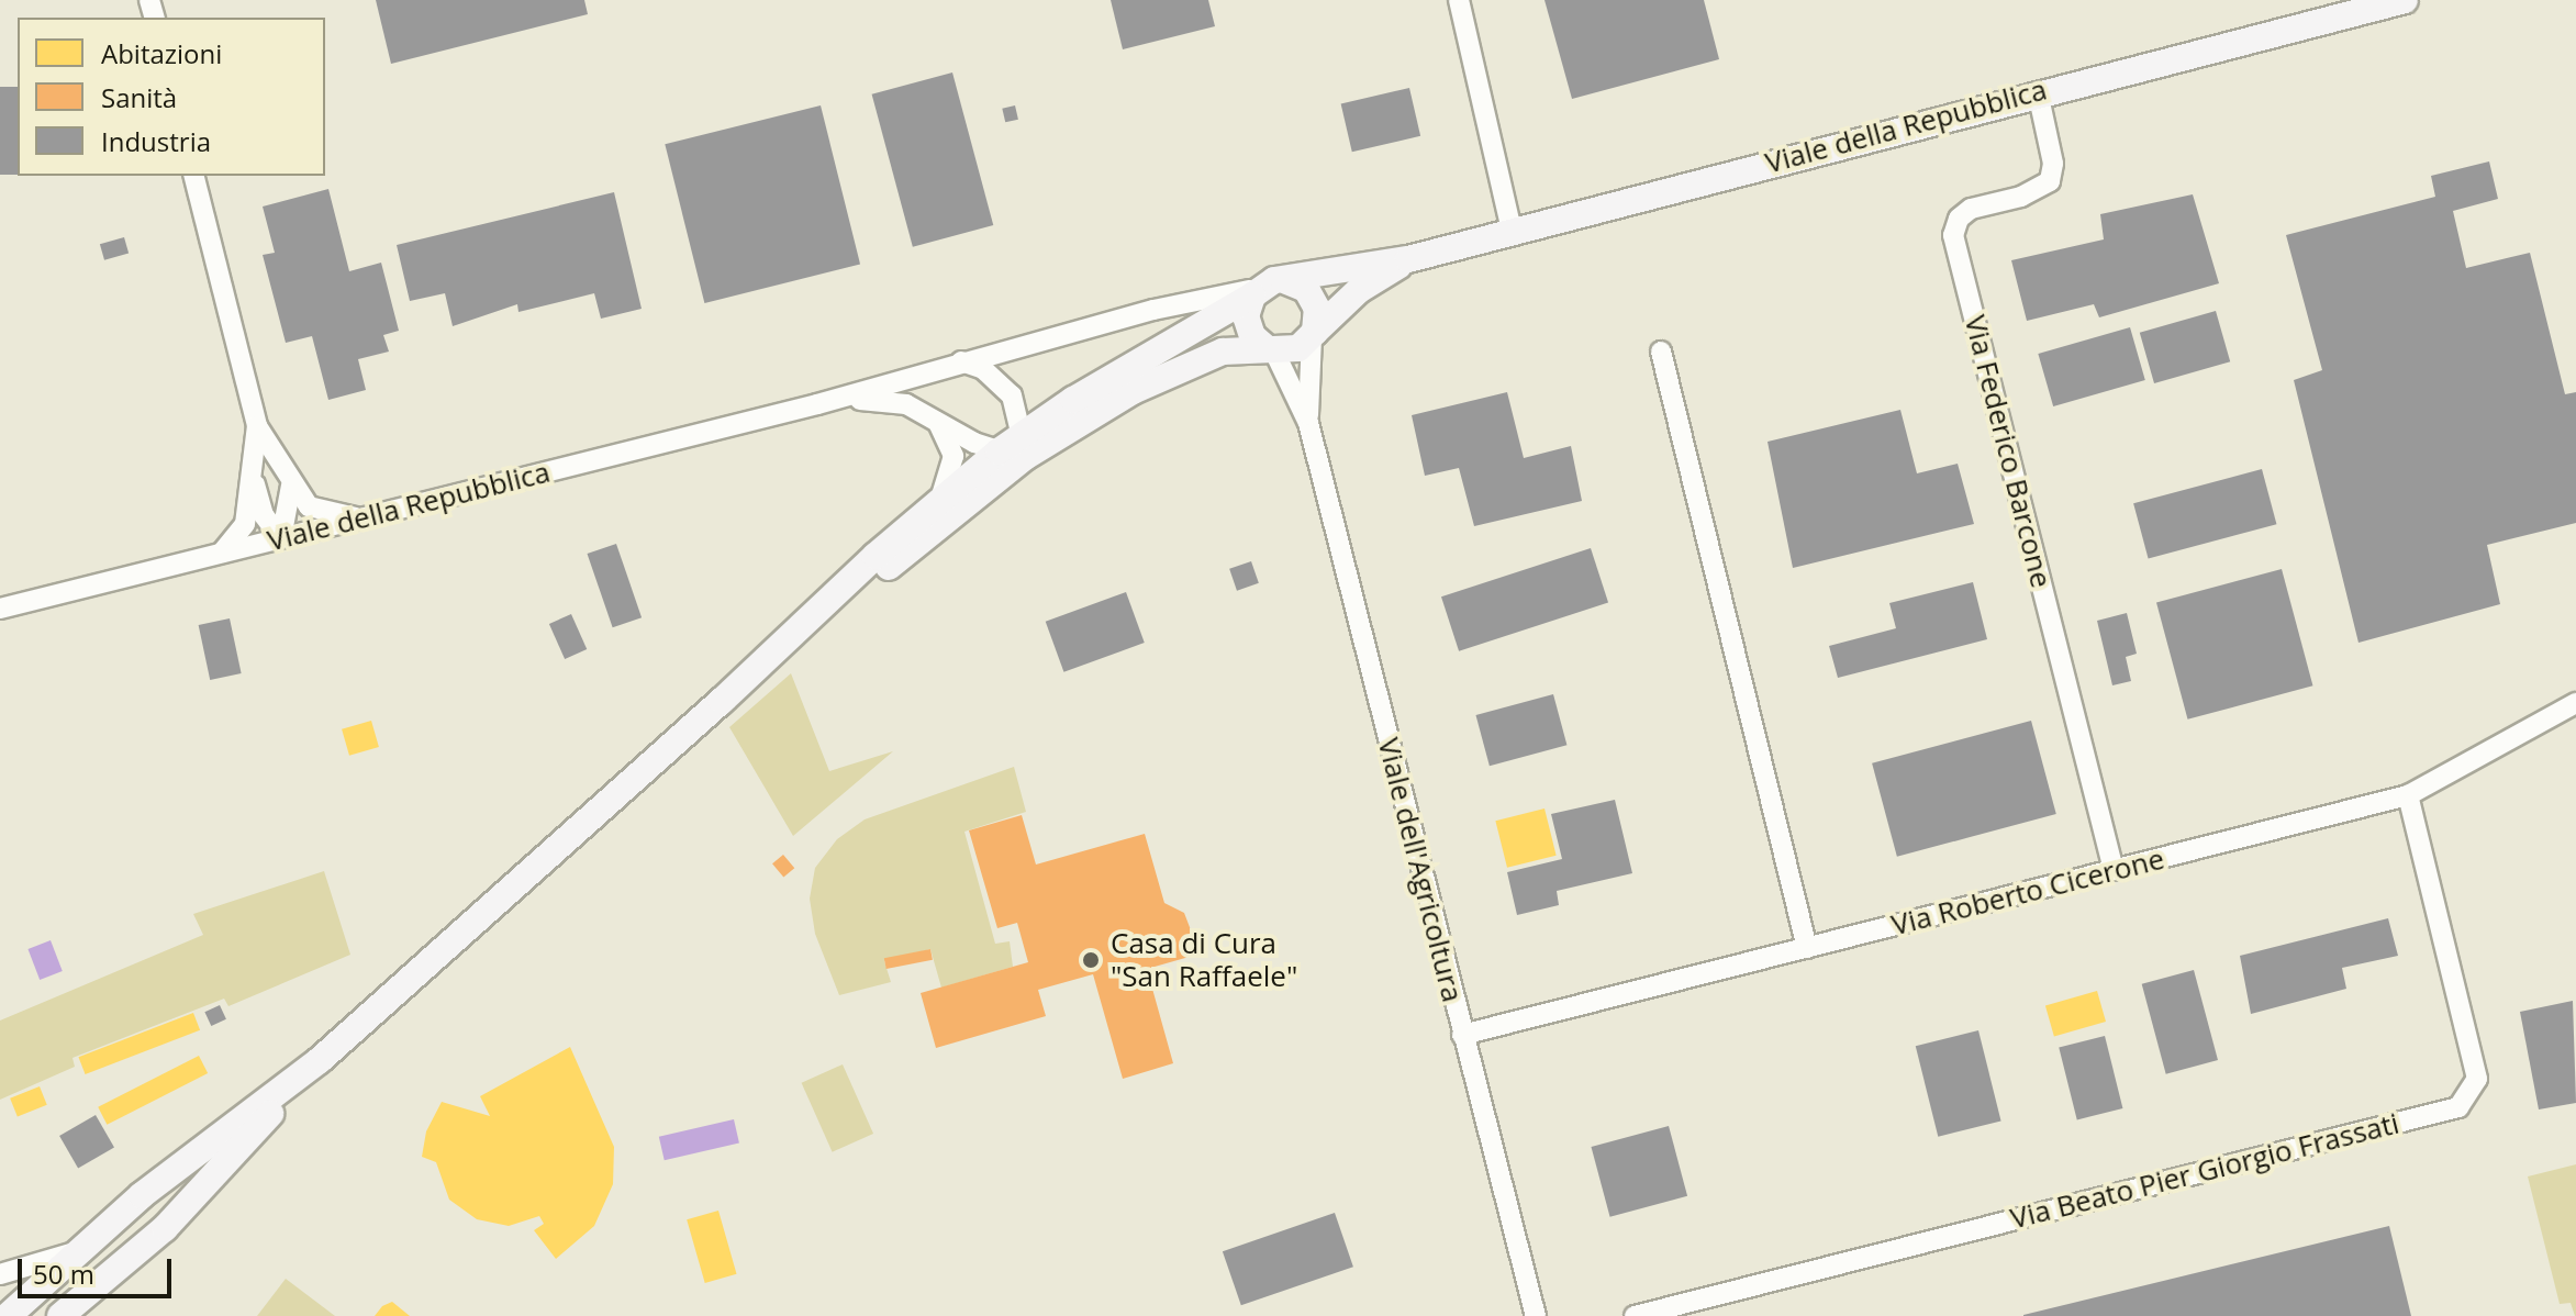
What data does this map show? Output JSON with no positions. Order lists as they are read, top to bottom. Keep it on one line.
{"streets":{"main road":["Viale della Repubblica"],"street":["Via Federico Barcone","Viale dell'Agricoltura","Via Roberto Cicerone","Via Beato Pier Giorgio Frassati"]},"crossings":[["Viale della Repubblica","Via Federico Barcone"],["Viale della Repubblica","Viale dell'Agricoltura"],["Via Federico Barcone","Via Roberto Cicerone"],["Viale dell'Agricoltura","Via Roberto Cicerone"],["Via Roberto Cicerone","Via Beato Pier Giorgio Frassati"]],"places":["Casa di Cura \"San Raffaele\""],"legend":["Abitazioni","Sanità","Industria"],"scale_bar":"50 m"}
